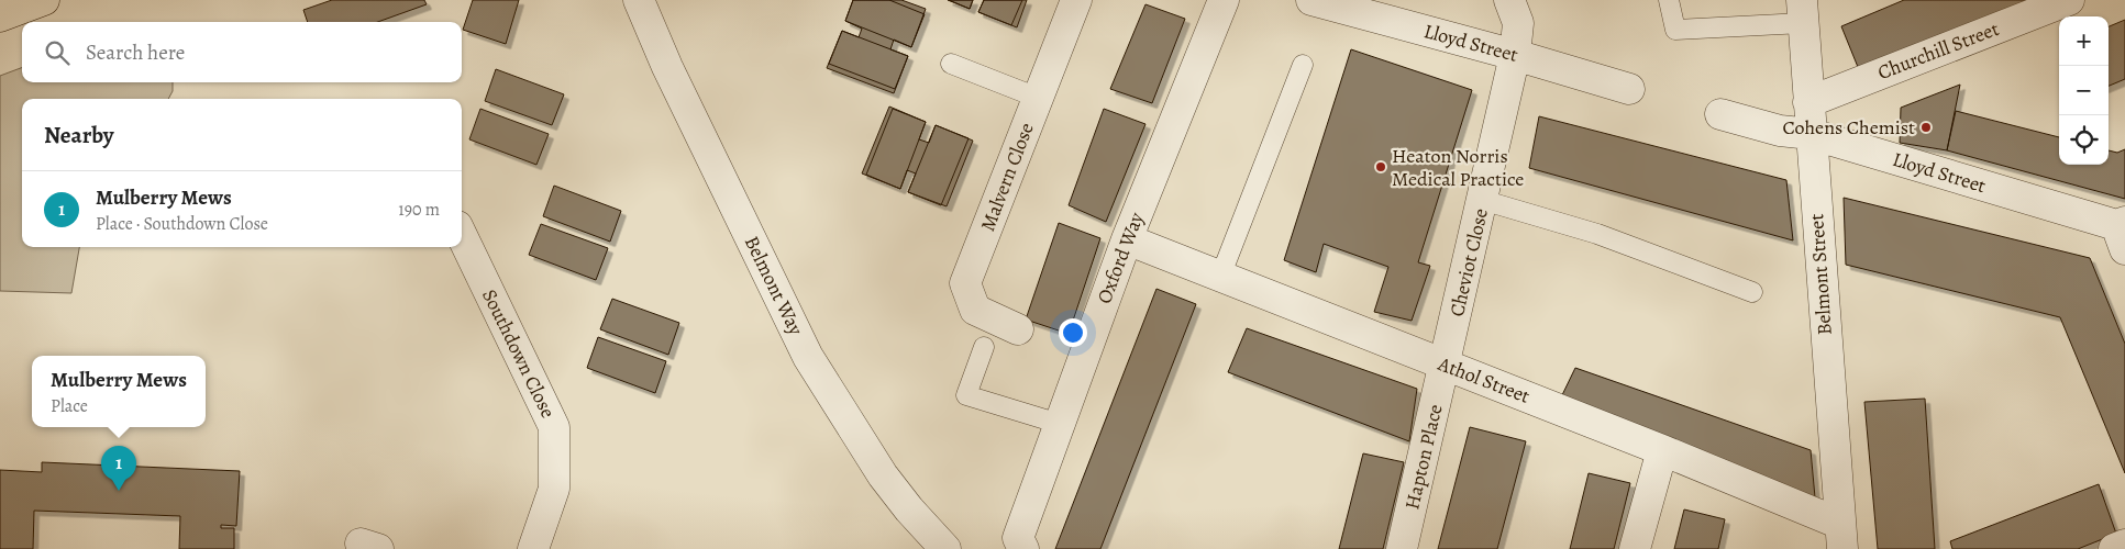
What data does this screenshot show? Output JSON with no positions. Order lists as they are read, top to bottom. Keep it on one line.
{"streets":{"street":["Lloyd Street","Churchill Street","Malvern Close","Oxford Way","Cheviot Close","Belmont Street","Belmont Way","Southdown Close","Athol Street","Hapton Place"]},"crossings":[["Lloyd Street","Cheviot Close"],["Lloyd Street","Belmont Street"],["Churchill Street","Belmont Street"],["Oxford Way","Athol Street"],["Cheviot Close","Athol Street"],["Cheviot Close","Hapton Place"],["Belmont Street","Athol Street"],["Athol Street","Hapton Place"]],"places":["Cohens Chemist","Heaton Norris Medical Practice"],"page":{"map_buttons":["+","−"],"search":"Search here","heading":"Nearby","list":[{"mark":"1","name":"Mulberry Mews","note":"Place · Southdown Close","value":"190 m"}],"popup":["Mulberry Mews","Place"],"pins":"1"}}
